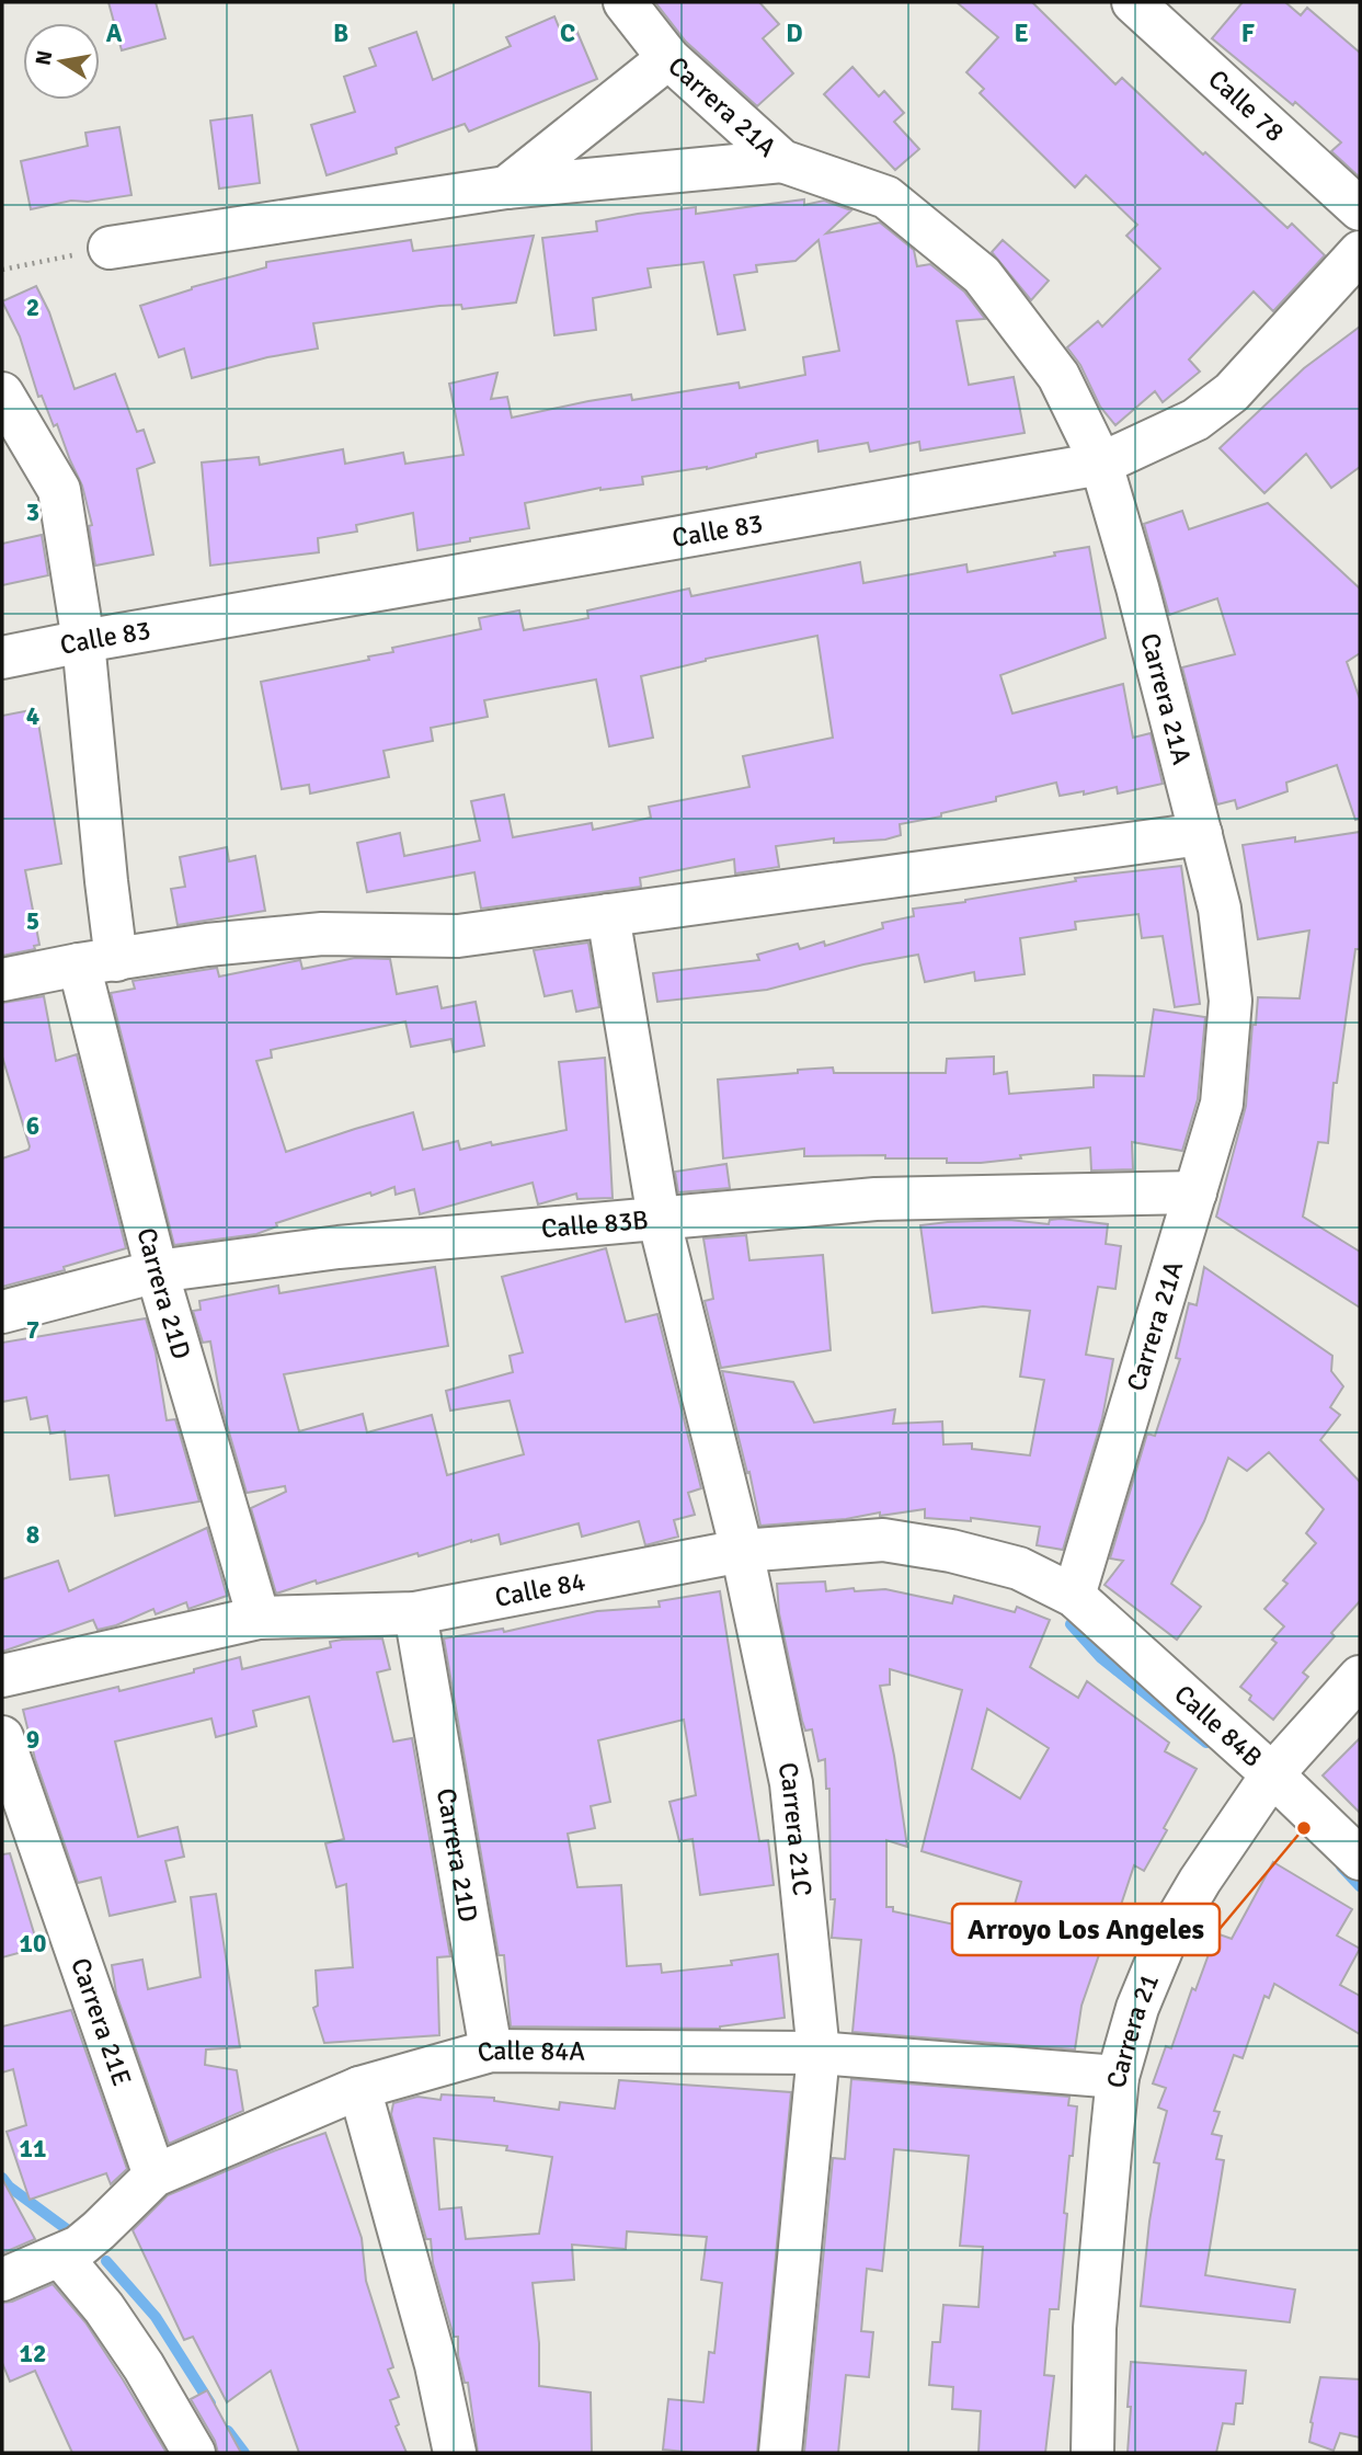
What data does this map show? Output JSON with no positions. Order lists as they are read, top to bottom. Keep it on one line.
{"streets":{"street":["Calle 78","Carrera 21A","Calle 83","Calle 83B","Carrera 21D","Calle 84","Calle 84B","Carrera 21C","Carrera 21E","Carrera 21","Calle 84A"]},"crossings":[["Carrera 21A","Calle 83"],["Carrera 21A","Calle 83B"],["Carrera 21A","Calle 84"],["Carrera 21A","Calle 84B"],["Calle 83","Carrera 21D"],["Calle 83B","Carrera 21D"],["Calle 83B","Carrera 21C"],["Carrera 21D","Calle 84"],["Carrera 21D","Calle 84A"],["Calle 84","Calle 84B"],["Calle 84","Carrera 21C"],["Calle 84B","Carrera 21"],["Carrera 21C","Calle 84A"],["Carrera 21E","Calle 84A"],["Carrera 21","Calle 84A"]],"places":["Arroyo Los Angeles"],"north":"left","grid":{"columns":["A","B","C","D","E","F"],"rows":["2","3","4","5","6","7","8","9","10","11","12"]}}
